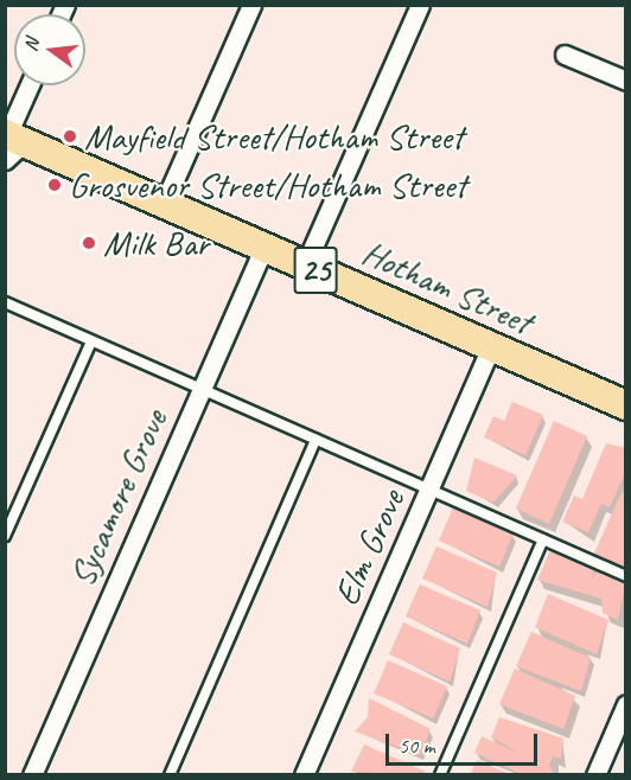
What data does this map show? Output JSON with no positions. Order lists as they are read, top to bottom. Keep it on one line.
{"streets":{"main road":["25","Hotham Street"],"street":["Sycamore Grove","Elm Grove"]},"crossings":[["Hotham Street","Sycamore Grove"],["Hotham Street","Elm Grove"]],"places":["Mayfield Street/Hotham Street","Grosvenor Street/Hotham Street","Milk Bar"],"scale_bar":"50 m","north":"left"}
